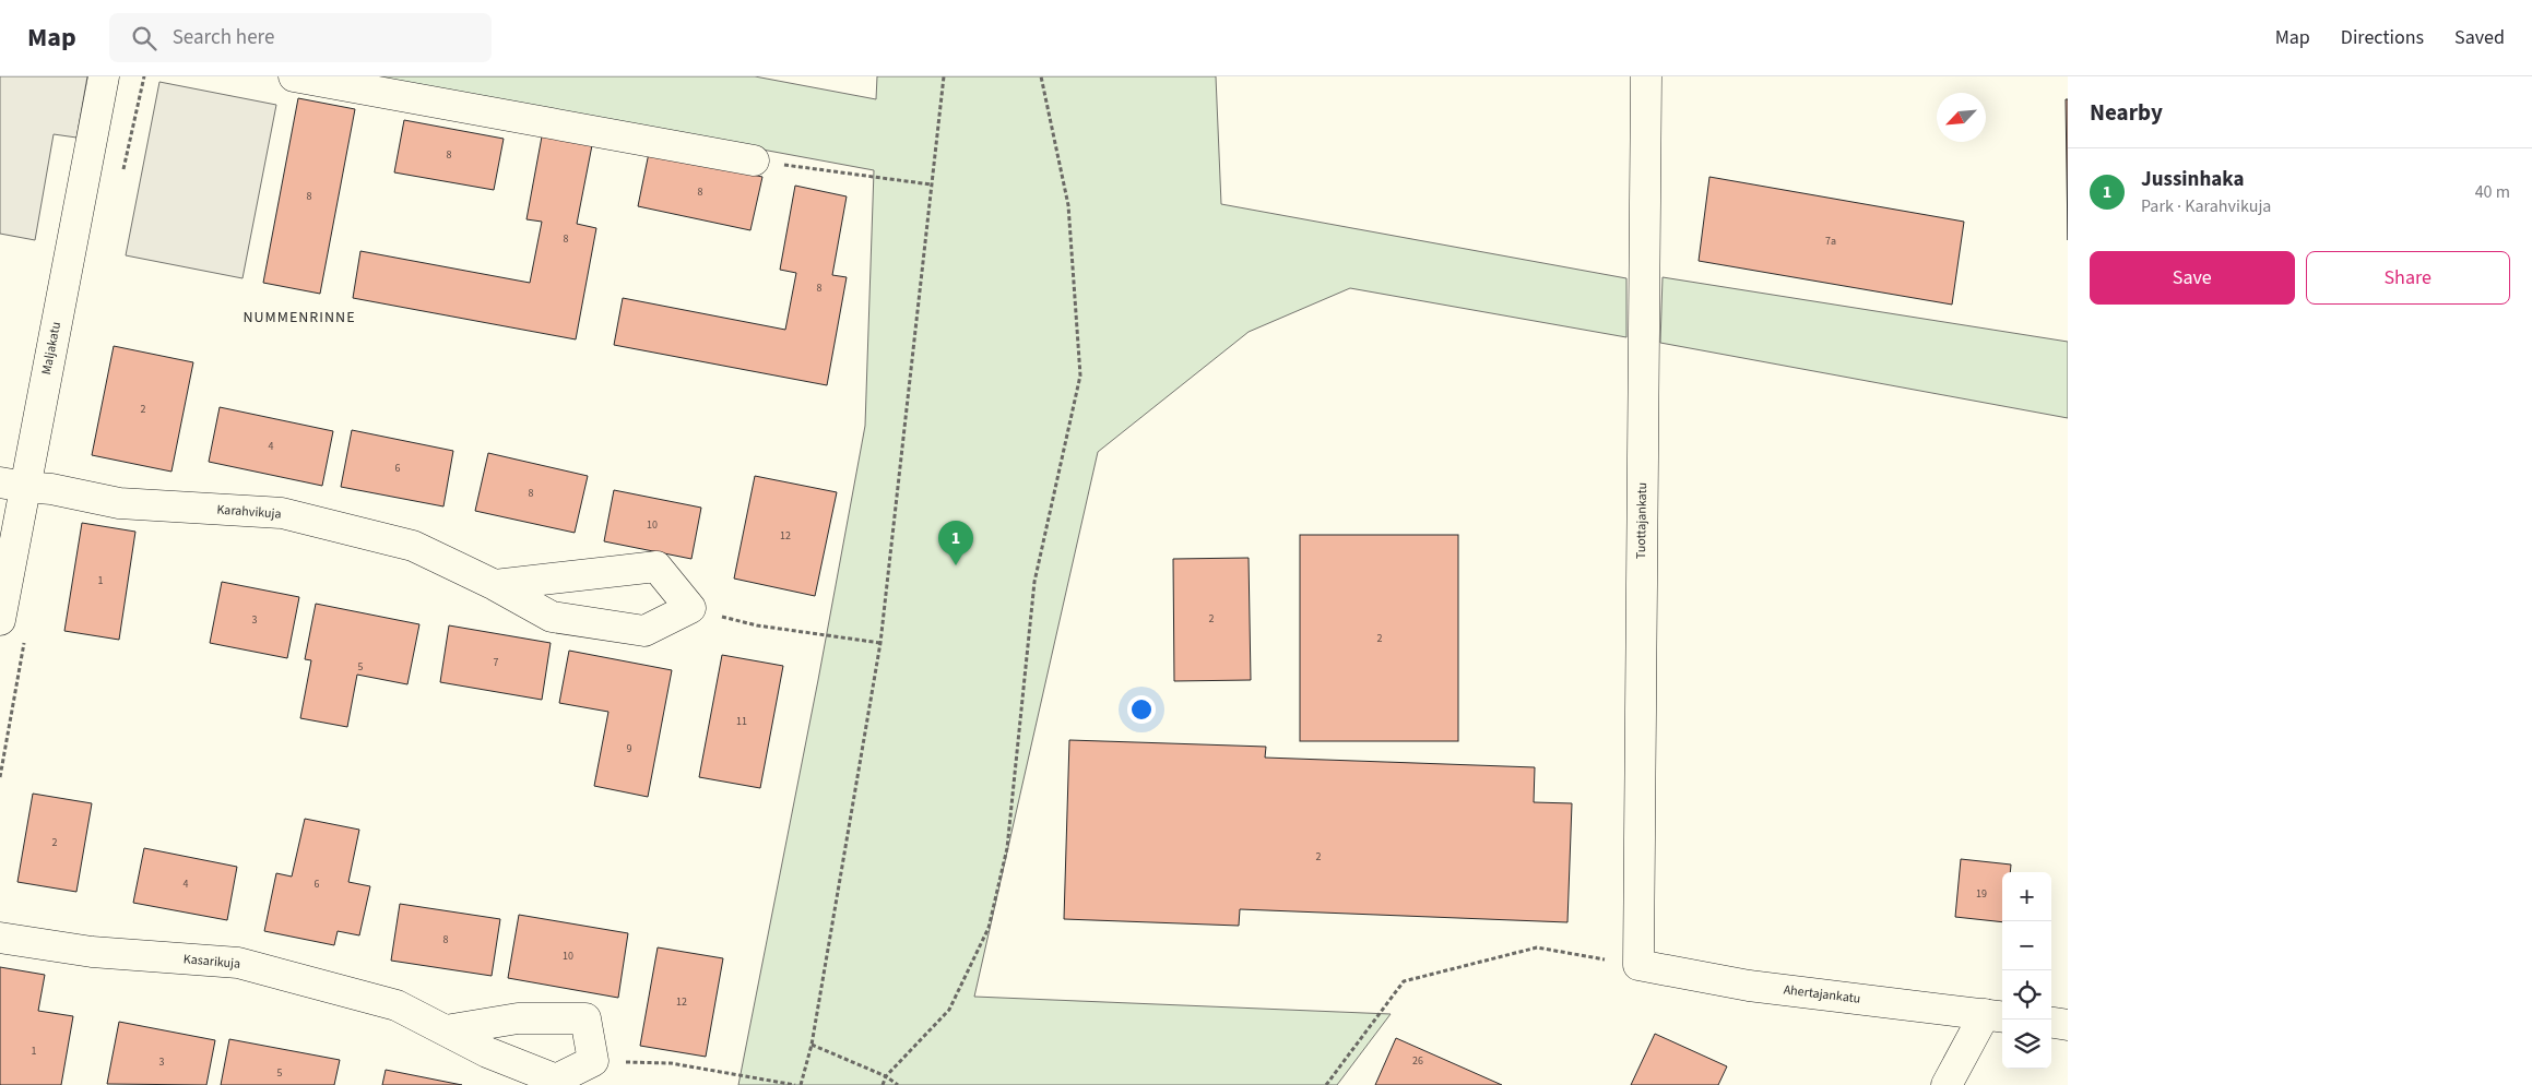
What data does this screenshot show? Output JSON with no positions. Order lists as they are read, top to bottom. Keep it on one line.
{"streets":{"street":["Maljakatu","Karahvikuja","Tuottajankatu","Kasarikuja","Ahertajankatu"]},"crossings":[["Maljakatu","Karahvikuja"],["Tuottajankatu","Ahertajankatu"]],"districts":["NUMMENRINNE"],"house_numbers":["8","8","8","8","7a","8","2","4","6","8","10","12","1","2","3","2","7","5","11","9","2","2","4","6","19","8","10","12","1","26","3","5"],"north":"bottom left","page":{"header":"Map","search":"Search here","nav":["Map","Directions","Saved"],"heading":"Nearby","list":[{"mark":"1","name":"Jussinhaka","note":"Park · Karahvikuja","value":"40 m"}],"buttons":["Save","Share"],"pins":"1","map_buttons":["+","−"]}}
